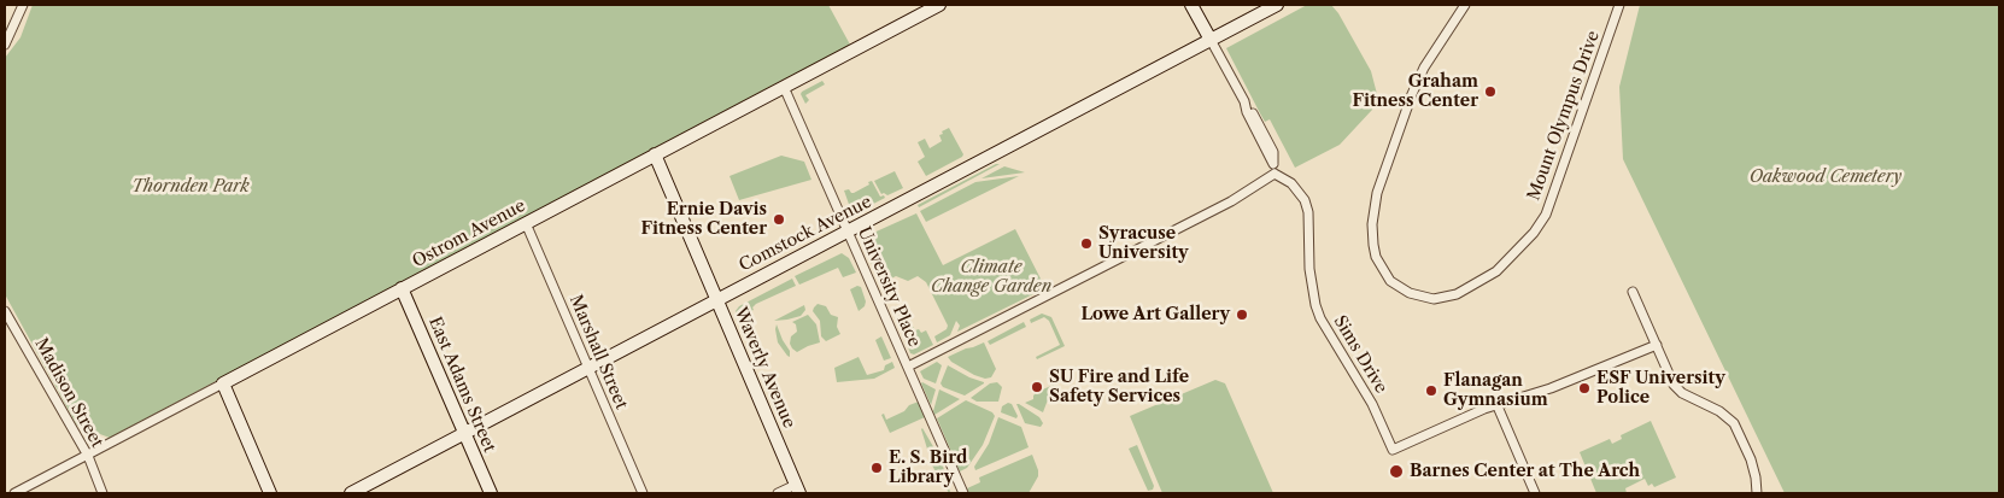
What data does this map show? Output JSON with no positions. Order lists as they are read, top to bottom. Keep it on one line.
{"streets":{"street":["Mount Olympus Drive","Ostrom Avenue","Comstock Avenue","University Place","Marshall Street","Sims Drive","Waverly Avenue","East Adams Street","Madison Street"]},"crossings":[["Ostrom Avenue","University Place"],["Ostrom Avenue","Marshall Street"],["Ostrom Avenue","Waverly Avenue"],["Ostrom Avenue","East Adams Street"],["Ostrom Avenue","Madison Street"],["Comstock Avenue","University Place"],["Comstock Avenue","Marshall Street"],["Comstock Avenue","Waverly Avenue"],["Comstock Avenue","East Adams Street"]],"parks":["Oakwood Cemetery","Thornden Park","Climate Change Garden"],"places":["Graham Fitness Center","Ernie Davis Fitness Center","Syracuse University","Lowe Art Gallery","SU Fire and Life Safety Services","ESF University Police","Flanagan Gymnasium","E. S. Bird Library","Barnes Center at The Arch"]}
